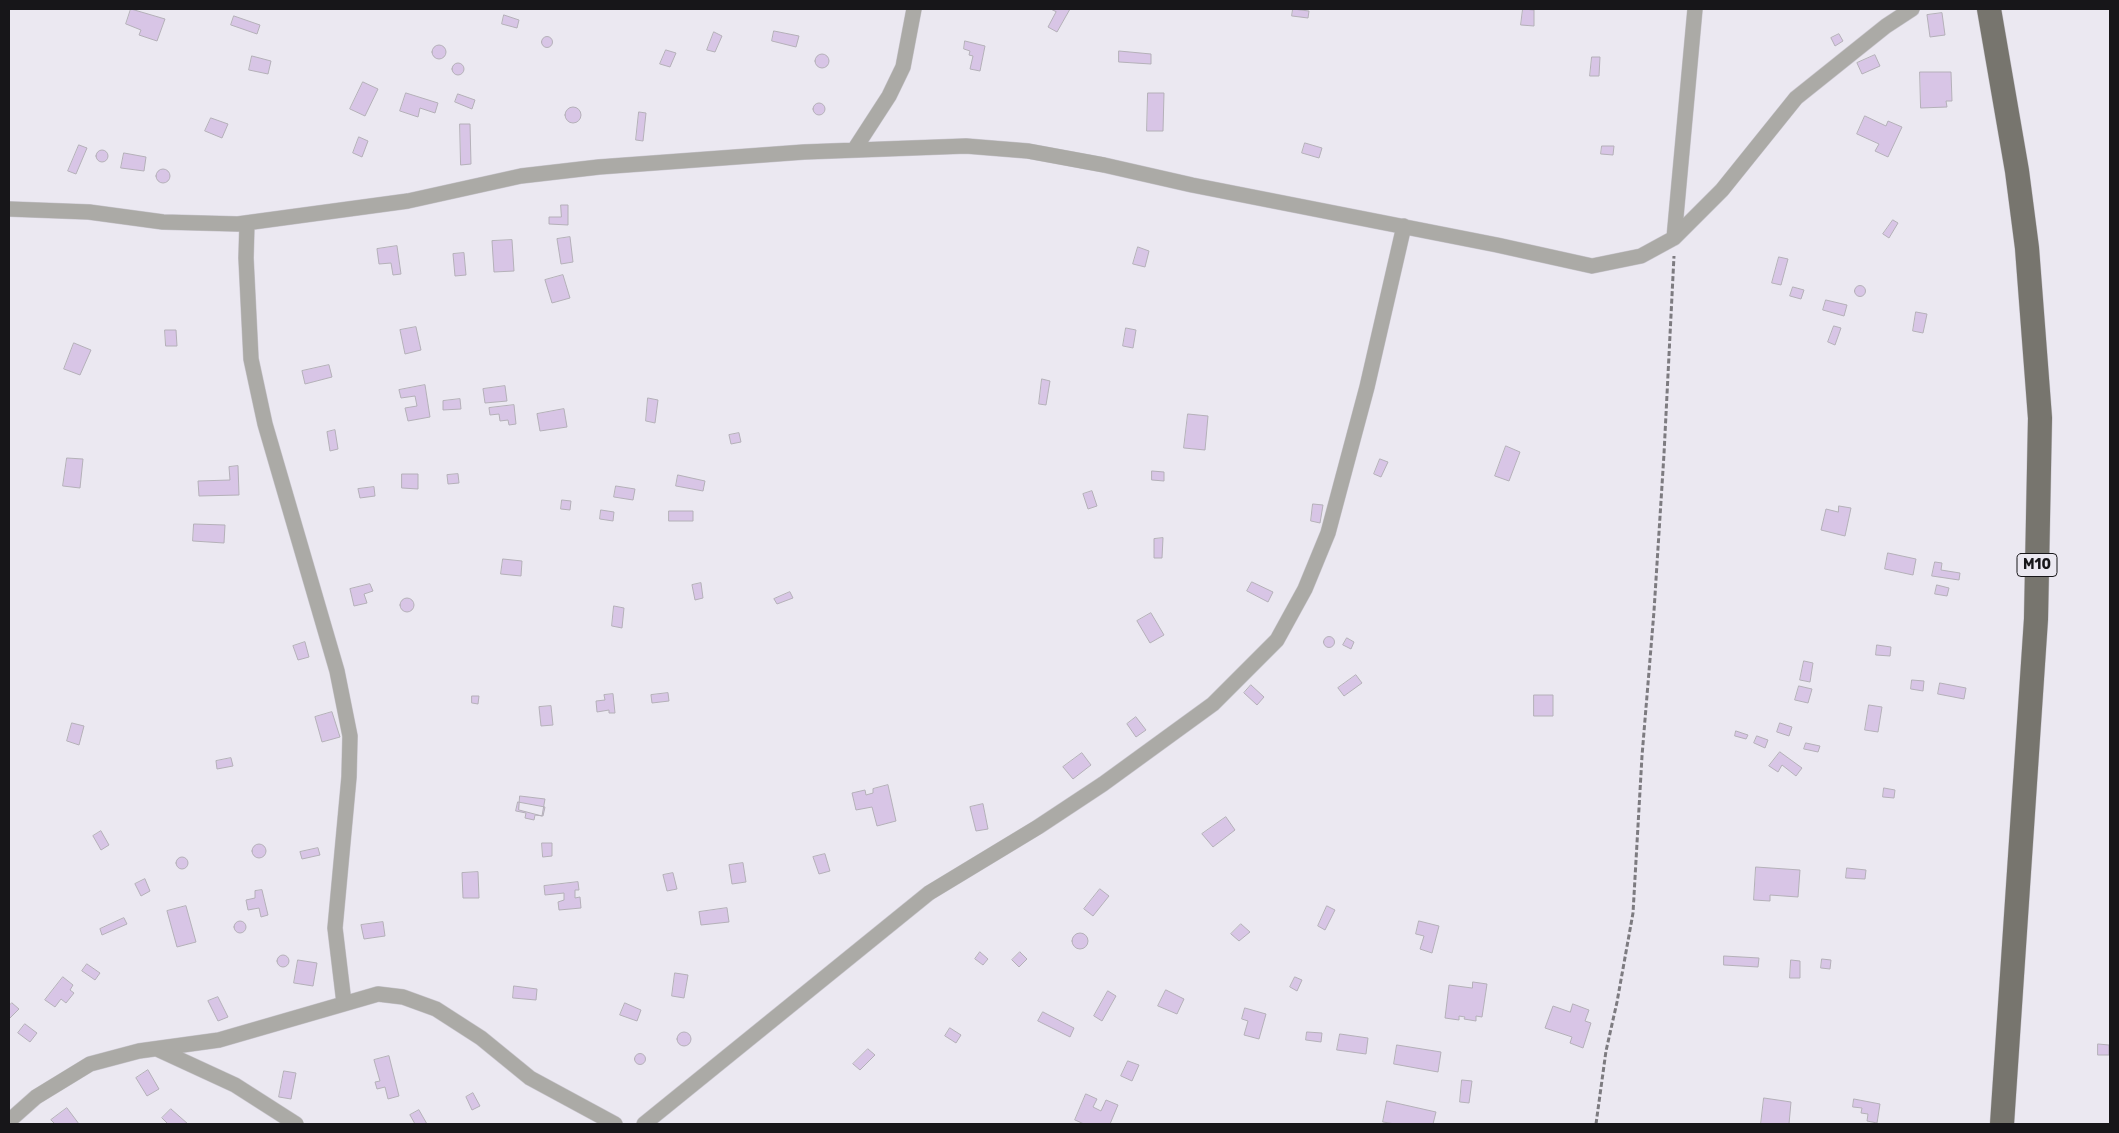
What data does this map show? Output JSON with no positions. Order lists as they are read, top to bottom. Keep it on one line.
{"streets":{"main road":["M10"]}}
